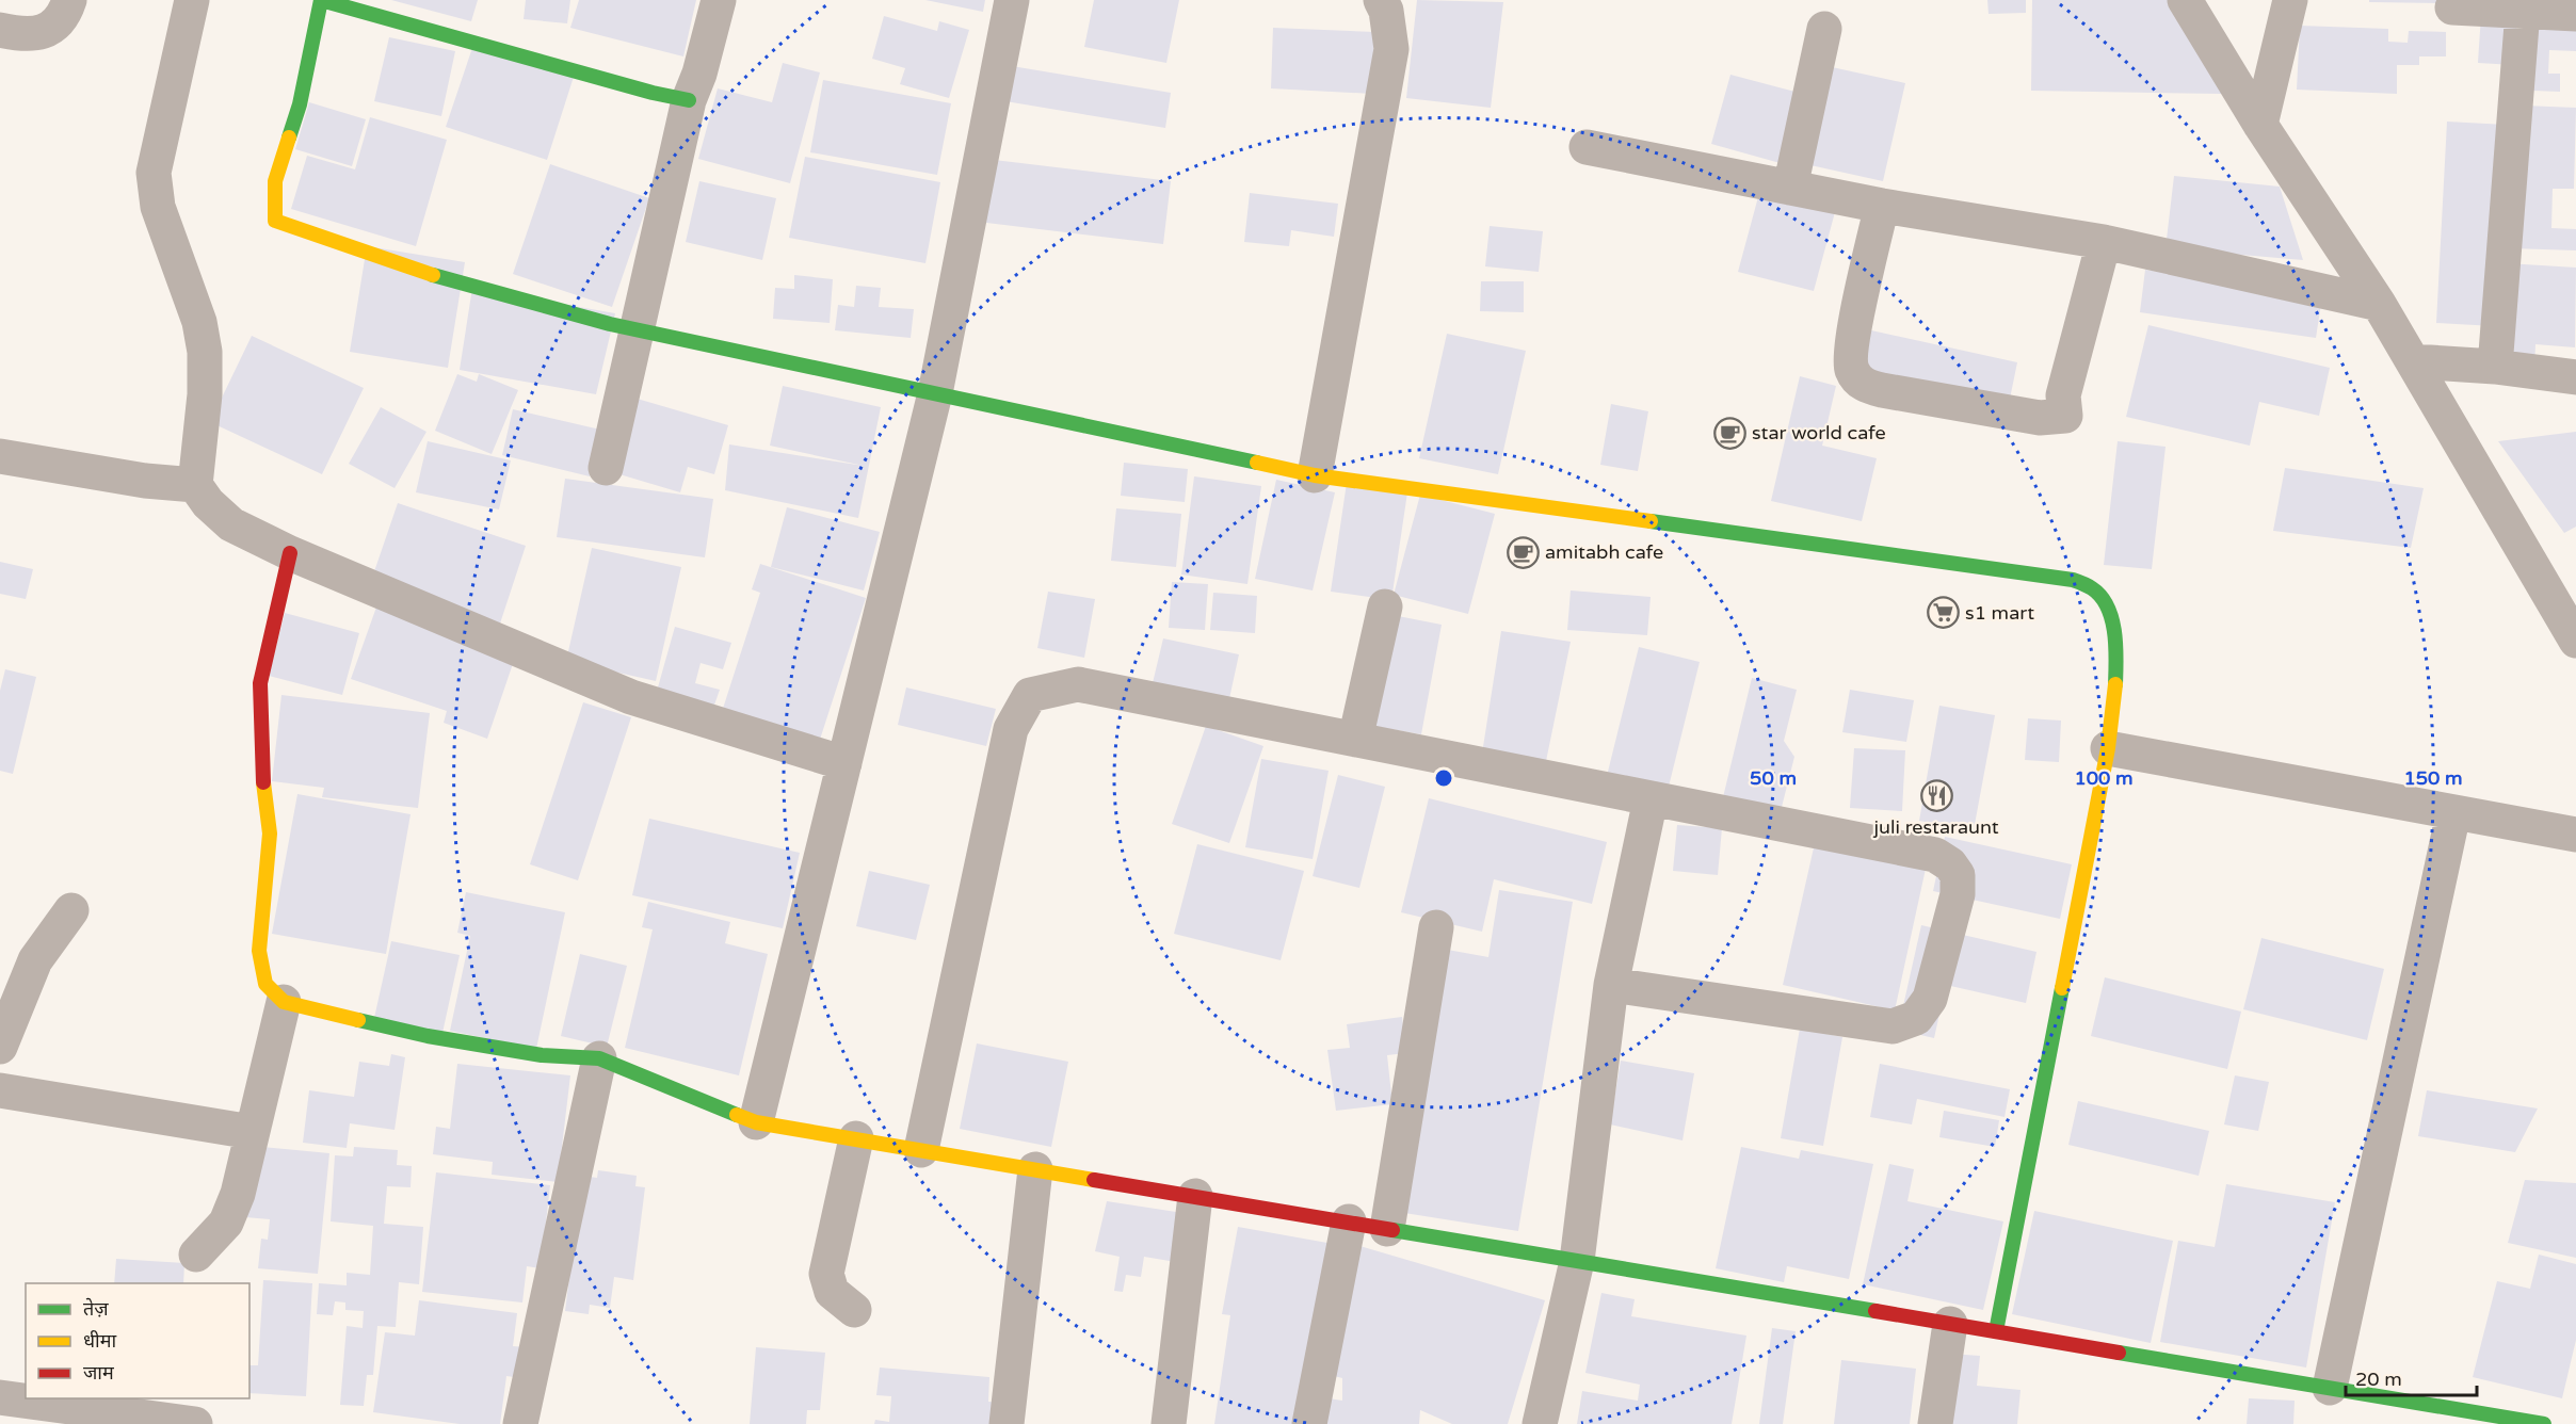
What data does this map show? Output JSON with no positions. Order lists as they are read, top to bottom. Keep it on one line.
{"places":{"cafe":["star world cafe","amitabh cafe"],"supermarket":["s1 mart"],"restaurant":["juli restaraunt"]},"legend":["तेज़","धीमा","जाम"],"scale_bar":"20 m","rings":["50 m","100 m","150 m"]}
